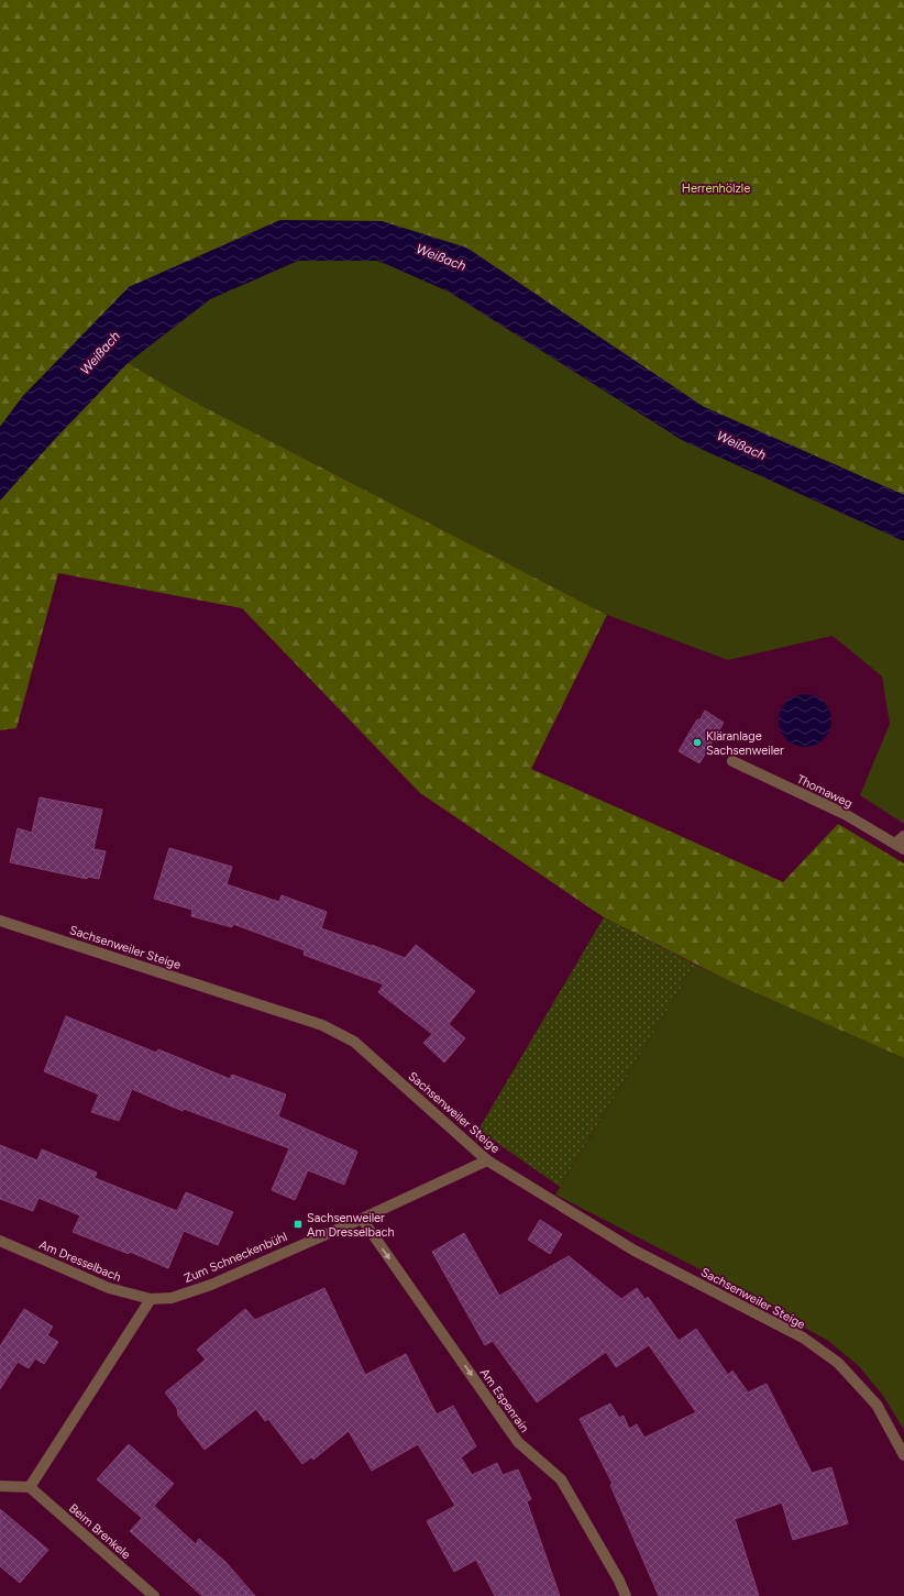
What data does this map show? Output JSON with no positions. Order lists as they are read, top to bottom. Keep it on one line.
{"streets":{"street":["Thomaweg","Sachsenweiler Steige","Zum Schneckenbühl","Am Dresselbach","Am Espenrain","Beim Brenkele"]},"crossings":[["Sachsenweiler Steige","Zum Schneckenbühl"],["Zum Schneckenbühl","Am Dresselbach"],["Zum Schneckenbühl","Am Espenrain"]],"one_way":["Am Espenrain"],"water":["Weißach"],"parks":["Herrenhölzle"],"places":{"other":["Kläranlage Sachsenweiler"],"transit":["Sachsenweiler Am Dresselbach"]}}
